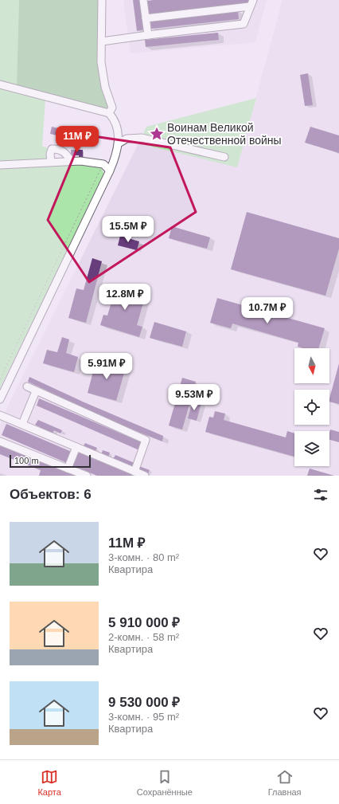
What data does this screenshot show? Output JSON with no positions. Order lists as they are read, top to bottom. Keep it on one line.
{"places":{"place":["Воинам Великой Отечественной войны"]},"scale_bar":"100 m","north":"bottom","page":{"price":["11M ₽","15.5M ₽","12.8M ₽","10.7M ₽","5.91M ₽","9.53M ₽"],"scale":"100 m","heading":"Объектов: 6","list":[{"name":"11M ₽","note":"3-комн. · 80 m² · Квартира"},{"name":"5 910 000 ₽","note":"2-комн. · 58 m² · Квартира"},{"name":"9 530 000 ₽","note":"3-комн. · 95 m² · Квартира"}],"tabs":["Карта","Сохранённые","Главная"]}}
